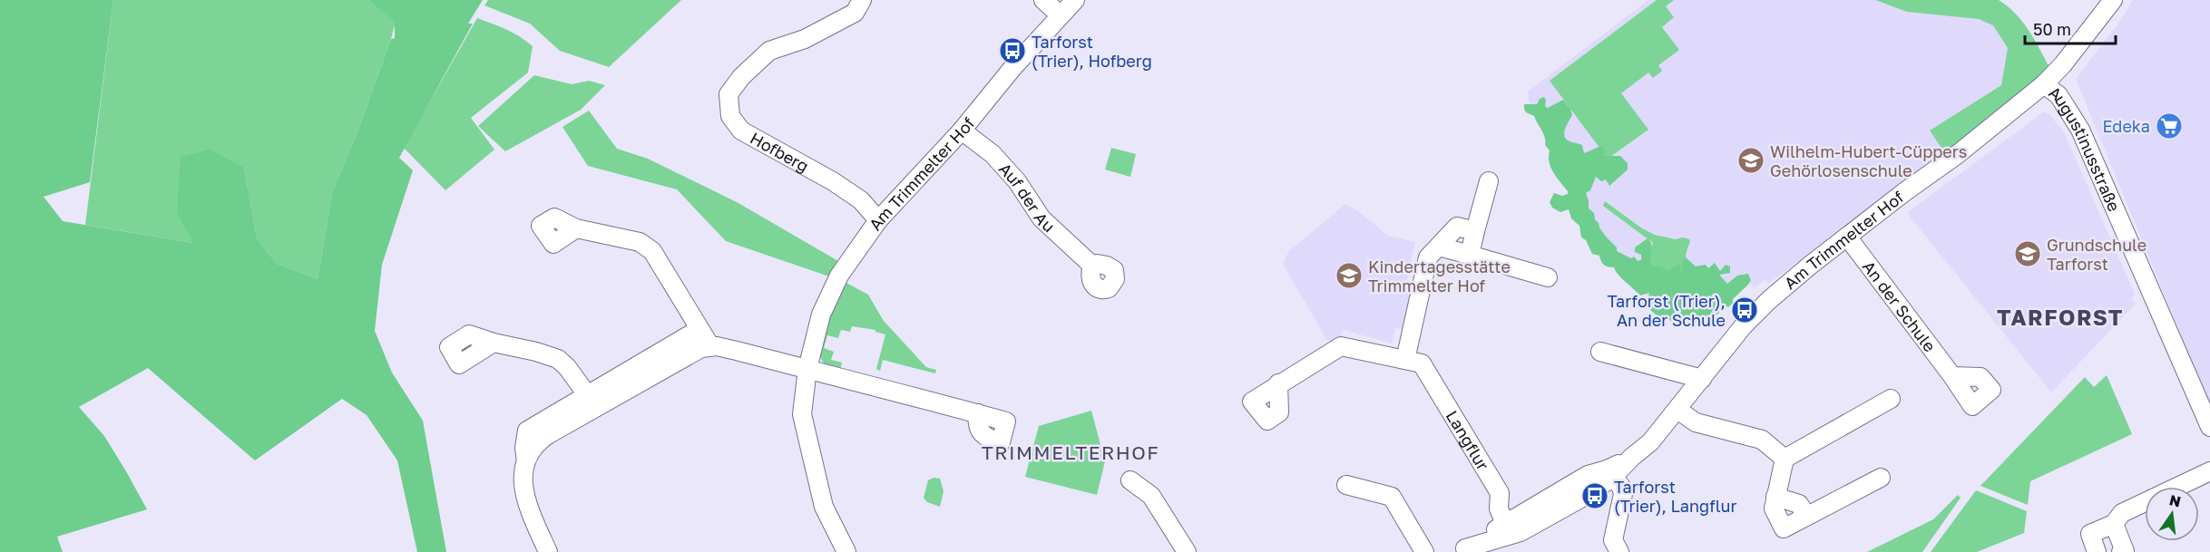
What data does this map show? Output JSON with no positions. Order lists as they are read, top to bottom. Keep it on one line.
{"streets":{"street":["Augustinusstraße","Hofberg","Am Trimmelter Hof","Auf der Au","An der Schule","Langflur"]},"crossings":[["Augustinusstraße","Am Trimmelter Hof"],["Hofberg","Am Trimmelter Hof"],["Am Trimmelter Hof","Auf der Au"],["Am Trimmelter Hof","An der Schule"],["Am Trimmelter Hof","Langflur"]],"districts":["TARFORST","TRIMMELTERHOF"],"places":{"bus stop":["Tarforst (Trier), Hofberg","Tarforst (Trier), An der Schule","Tarforst (Trier), Langflur"],"supermarket":["Edeka"],"school or university":["Wilhelm-Hubert-Cüppers Gehörlosenschule","Grundschule Tarforst","Kindertagesstätte Trimmelter Hof"]},"scale_bar":"50 m","north":"top"}
